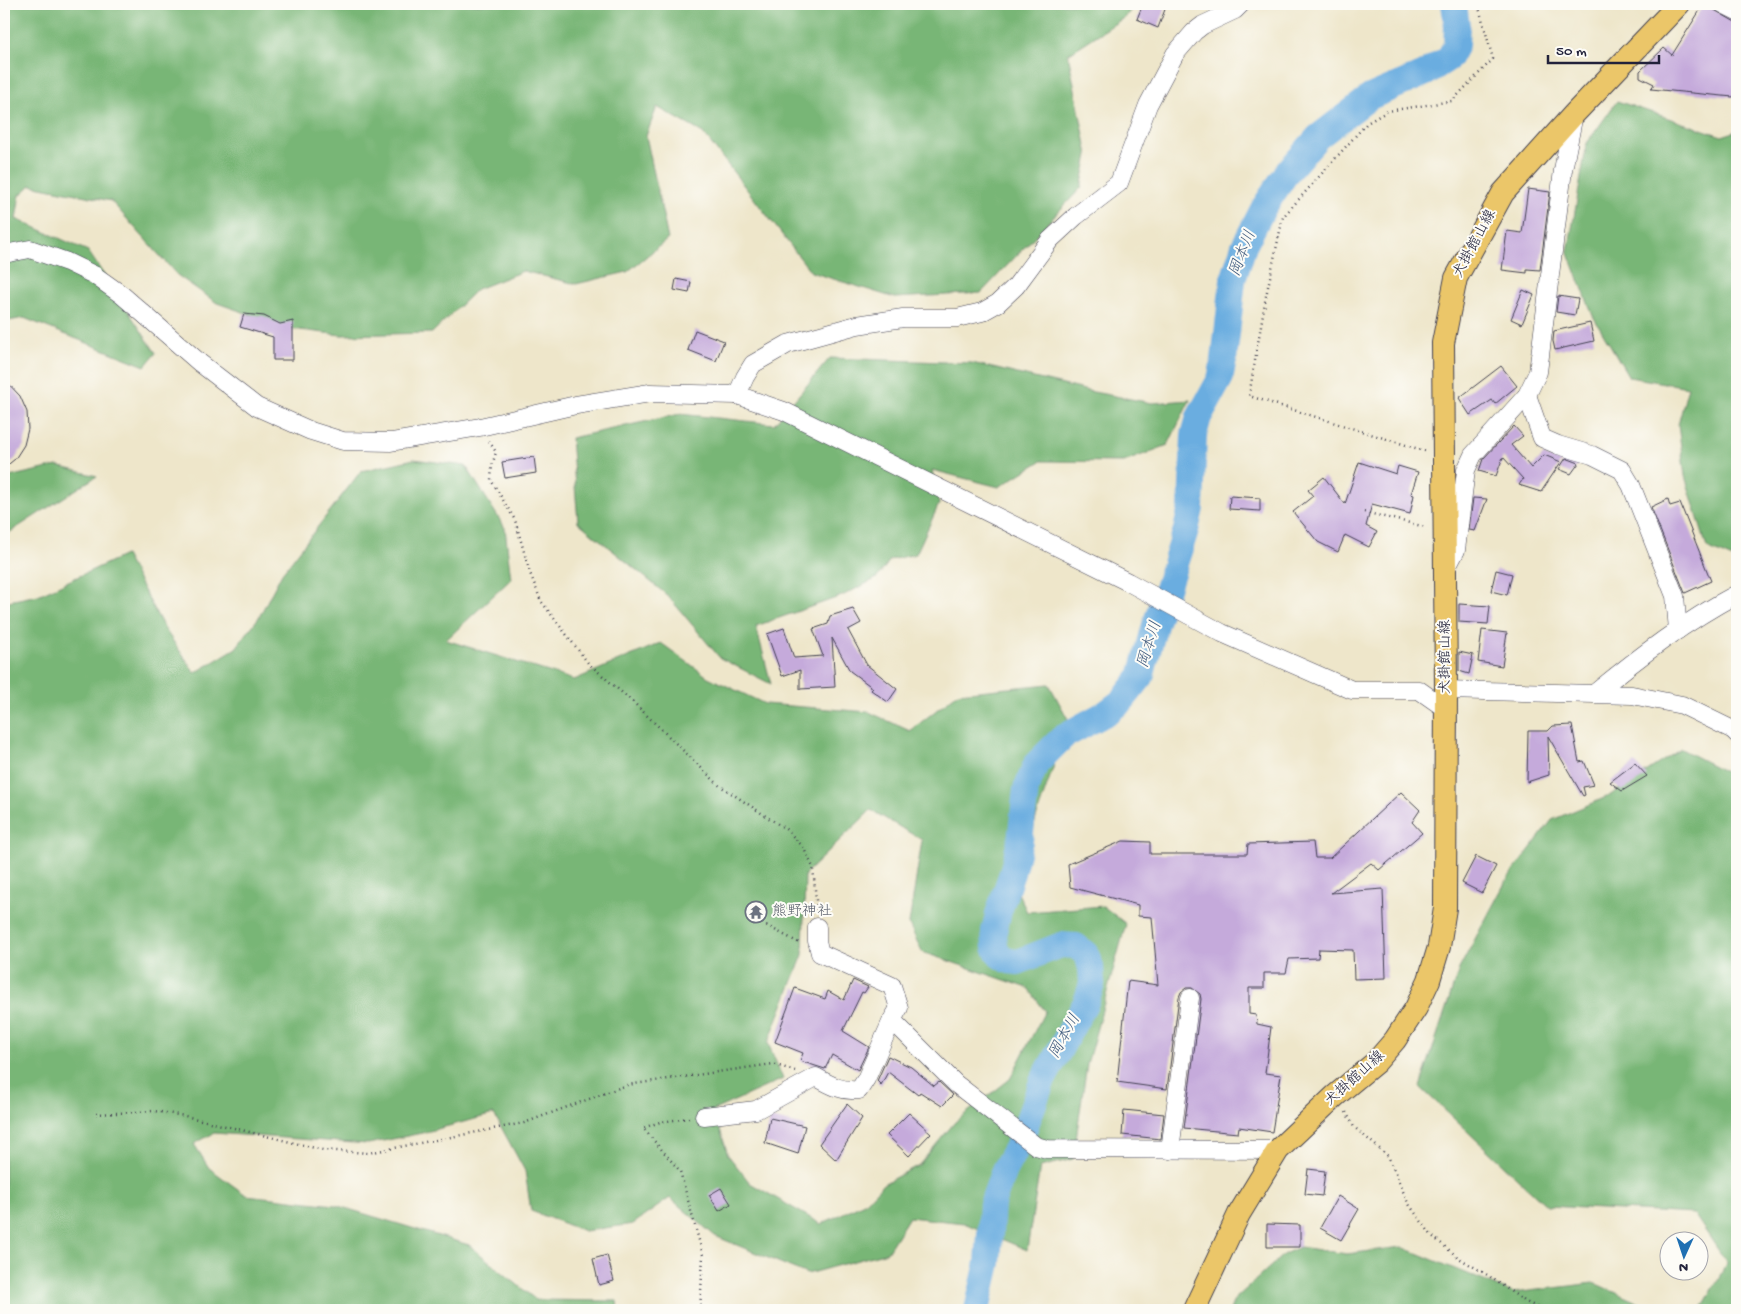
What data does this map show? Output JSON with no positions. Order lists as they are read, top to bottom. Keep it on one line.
{"streets":{"main road":["犬掛館山線"]},"water":["岡本川"],"places":{"temple":["熊野神社"]},"scale_bar":"50 m","north":"bottom"}
